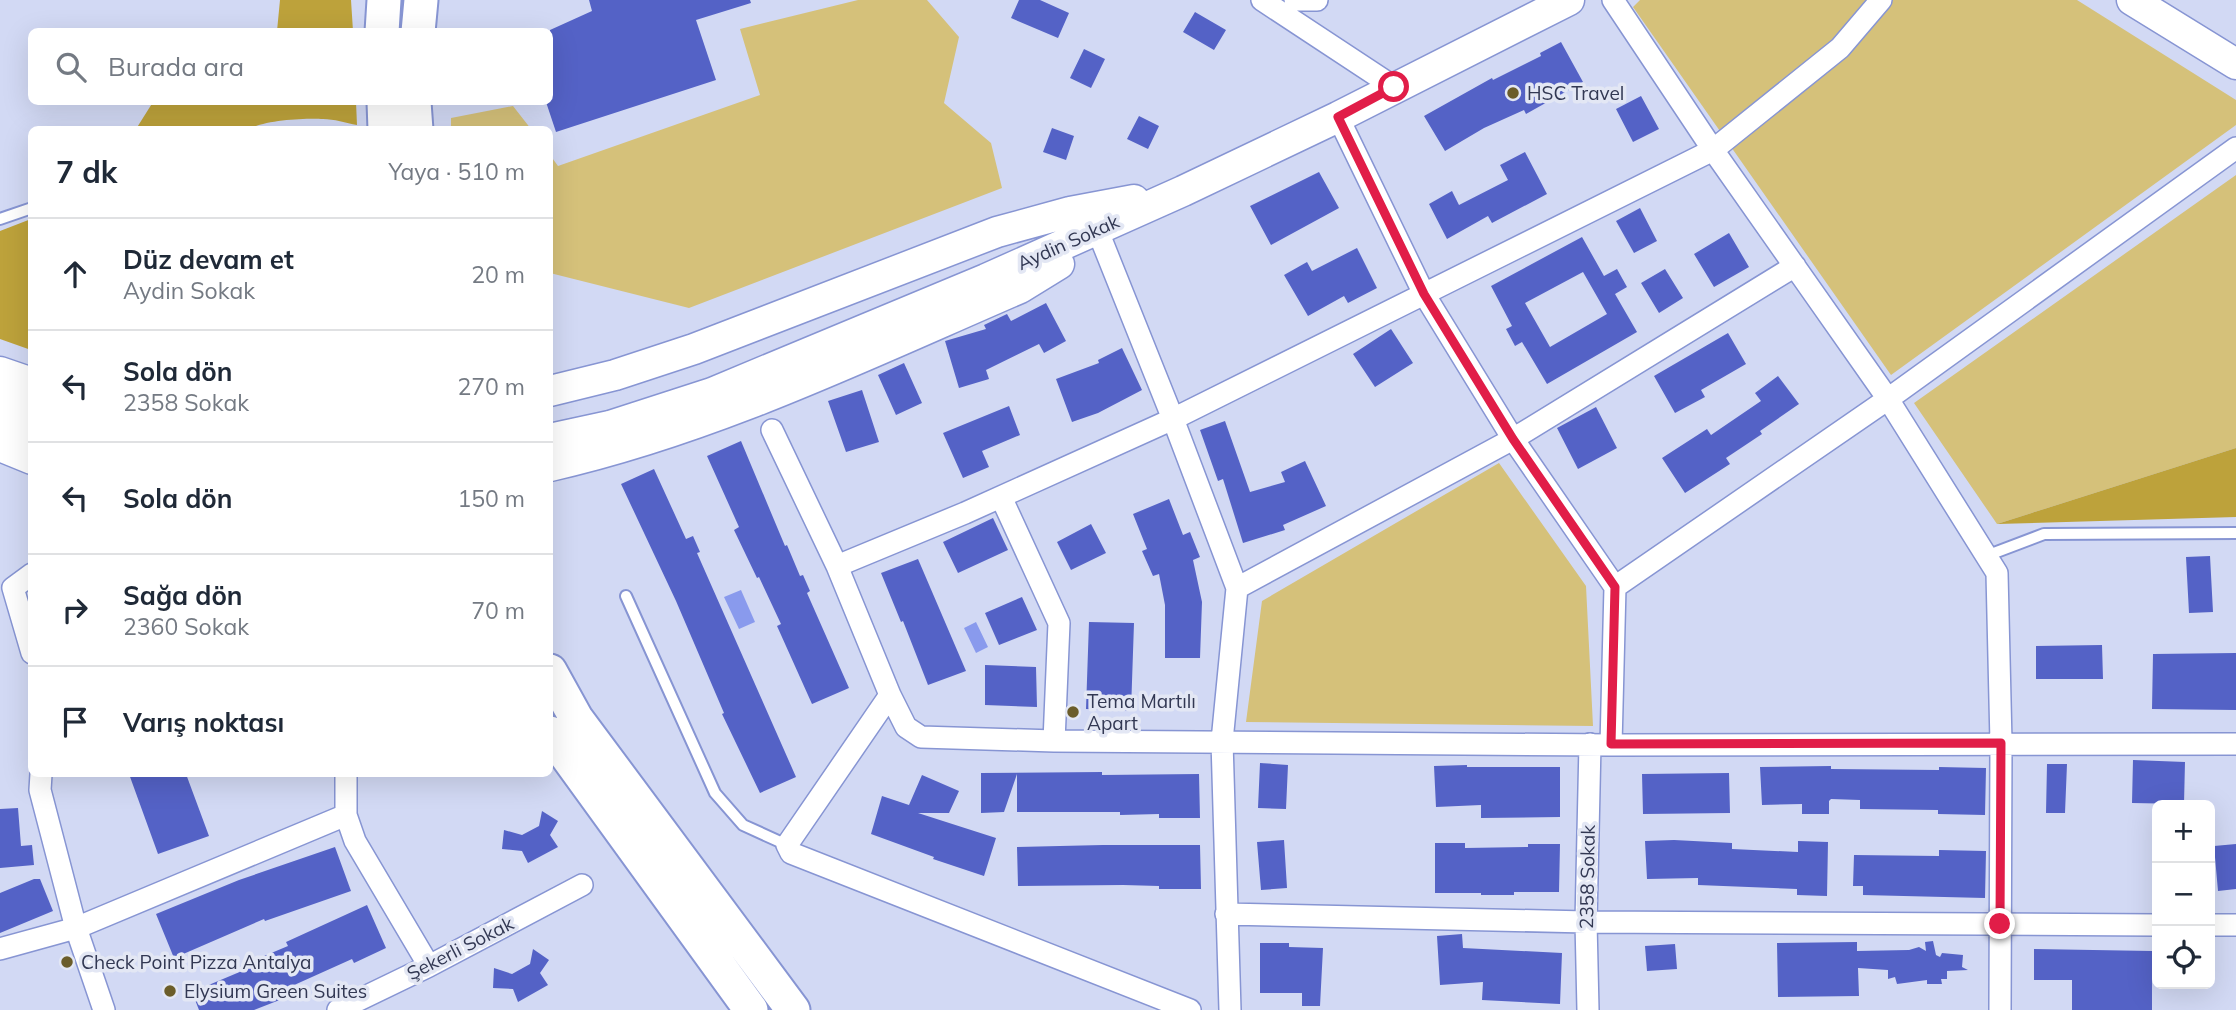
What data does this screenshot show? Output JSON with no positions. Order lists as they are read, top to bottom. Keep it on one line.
{"streets":{"street":["Aydin Sokak","2358 Sokak","Şekerli Sokak"]},"places":["HSC Travel","Tema Martılı Apart","Check Point Pizza Antalya","Elysium Green Suites"],"page":{"search":"Burada ara","heading":["7 dk","Yaya · 510 m"],"list":[["Düz devam et","Aydin Sokak","20 m"],["Sola dön","2358 Sokak","270 m"],["Sola dön","150 m"],["Sağa dön","2360 Sokak","70 m"],"Varış noktası"],"map_buttons":["+","−"]}}
